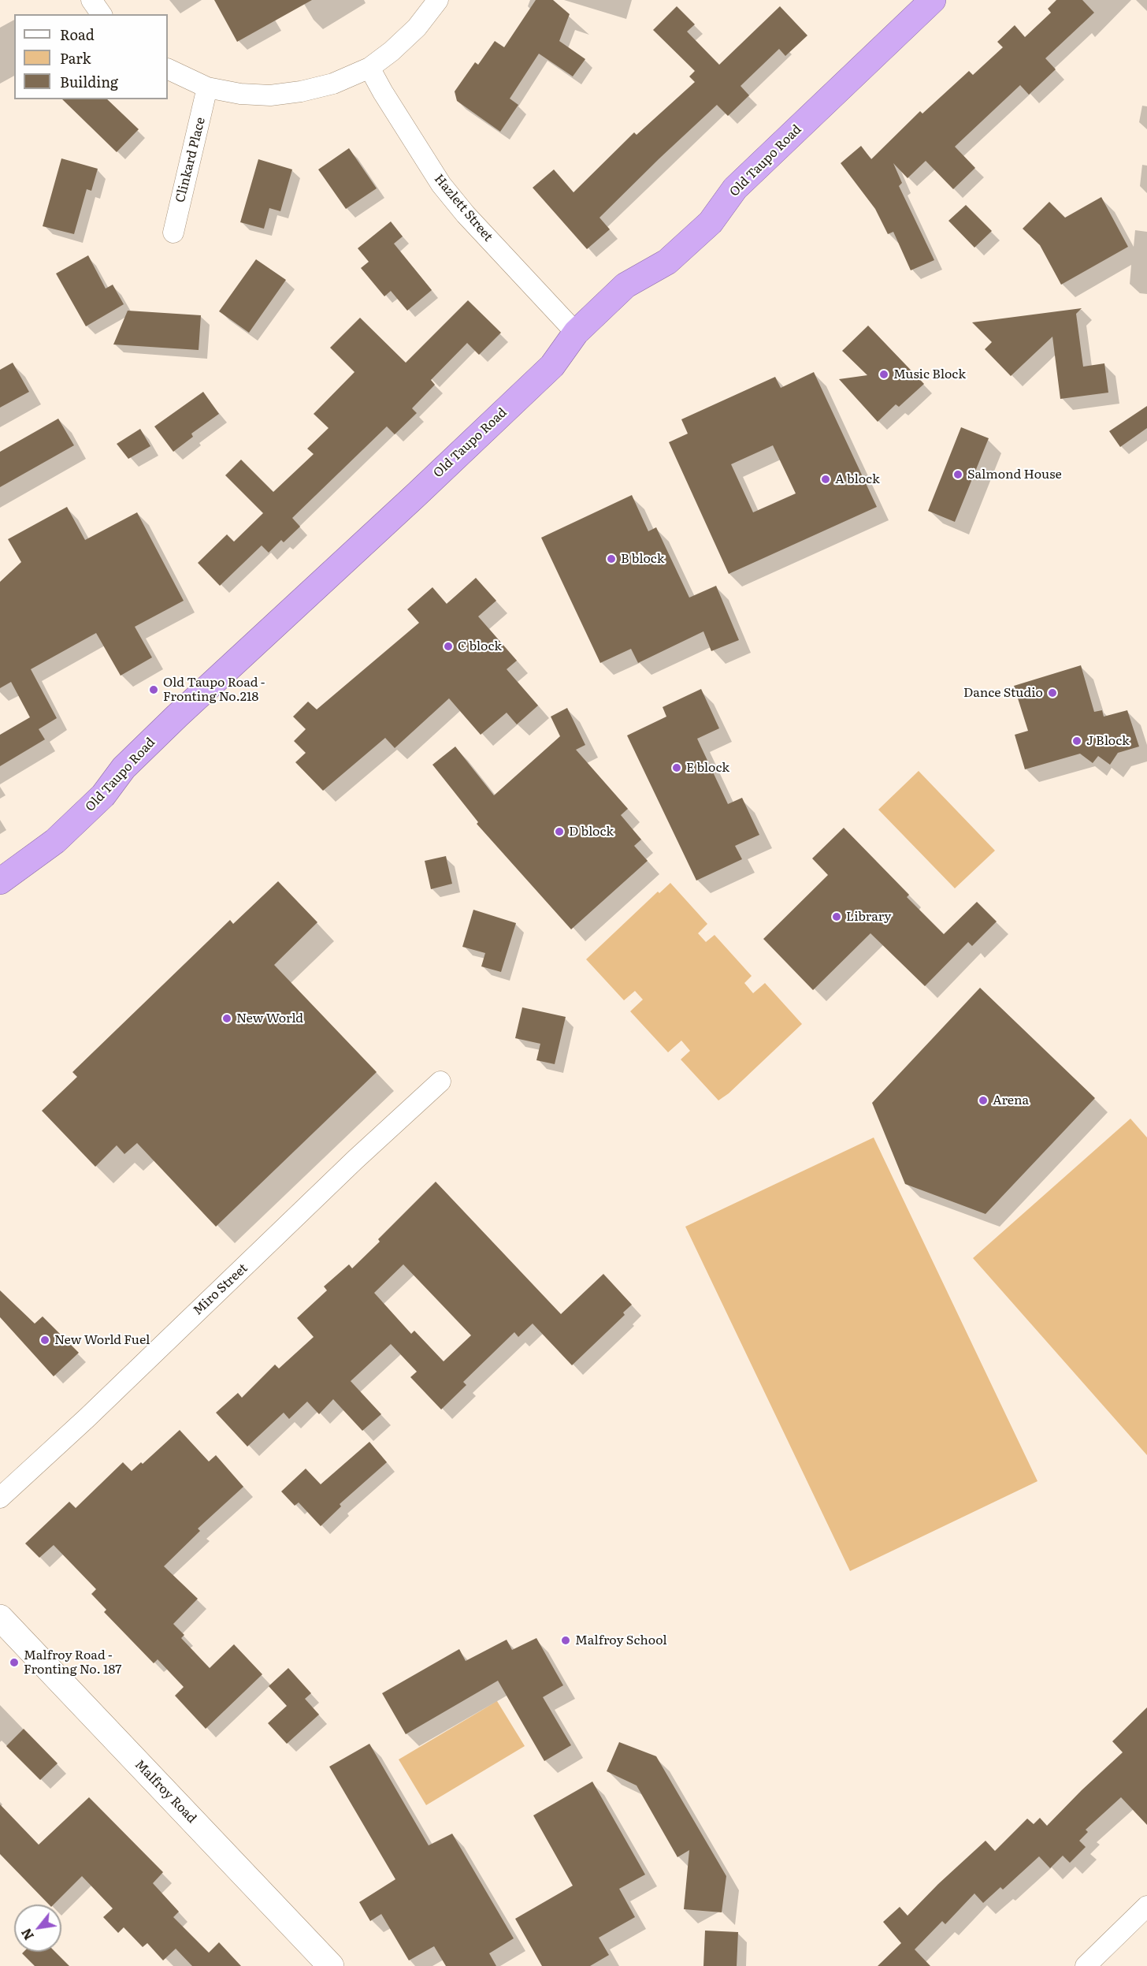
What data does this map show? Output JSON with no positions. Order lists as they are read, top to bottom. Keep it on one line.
{"streets":{"highway":["Old Taupo Road"],"main road":["Malfroy Road"],"street":["Clinkard Place","Hazlett Street","Miro Street"]},"crossings":[["Old Taupo Road","Hazlett Street"]],"places":["Music Block","Salmond House","A block","B block","C block","Old Taupo Road - Fronting No.218","Dance Studio","J Block","E block","D block","Library","New World","Arena","New World Fuel","Malfroy School","Malfroy Road - Fronting No. 187"],"legend":["Road","Park","Building"],"north":"bottom left"}
